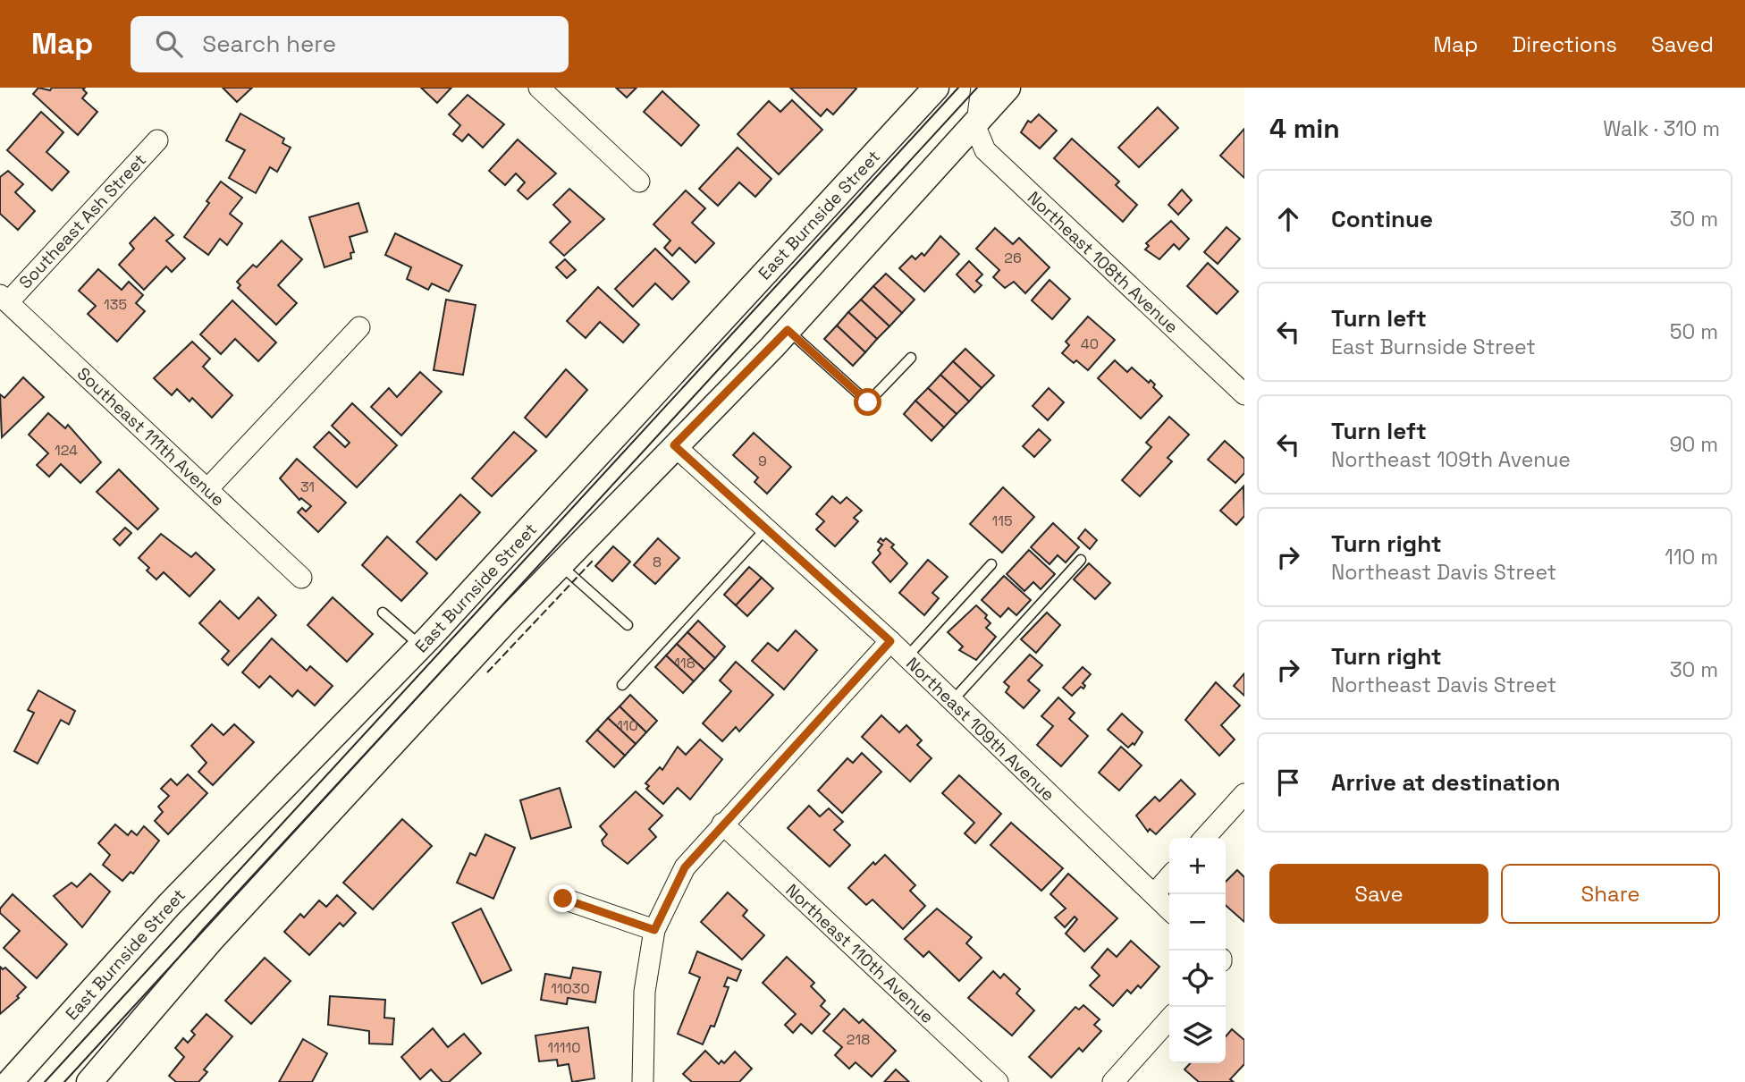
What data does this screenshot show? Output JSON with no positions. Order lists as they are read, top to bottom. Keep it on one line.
{"streets":{"street":["East Burnside Street","Southeast Ash Street","Northeast 108th Avenue","Southeast 111th Avenue","Northeast 109th Avenue","Northeast 110th Avenue"]},"crossings":[["Southeast Ash Street","Southeast 111th Avenue"]],"house_numbers":["26","135","40","124","9","31","115","8","118","110","11030","218","11110"],"page":{"header":"Map","search":"Search here","nav":["Map","Directions","Saved"],"heading":["4 min","Walk · 310 m"],"list":[["Continue","30 m"],["Turn left","East Burnside Street","50 m"],["Turn left","Northeast 109th Avenue","90 m"],["Turn right","Northeast Davis Street","110 m"],["Turn right","Northeast Davis Street","30 m"],"Arrive at destination"],"map_buttons":["+","−"],"buttons":["Save","Share"]}}
